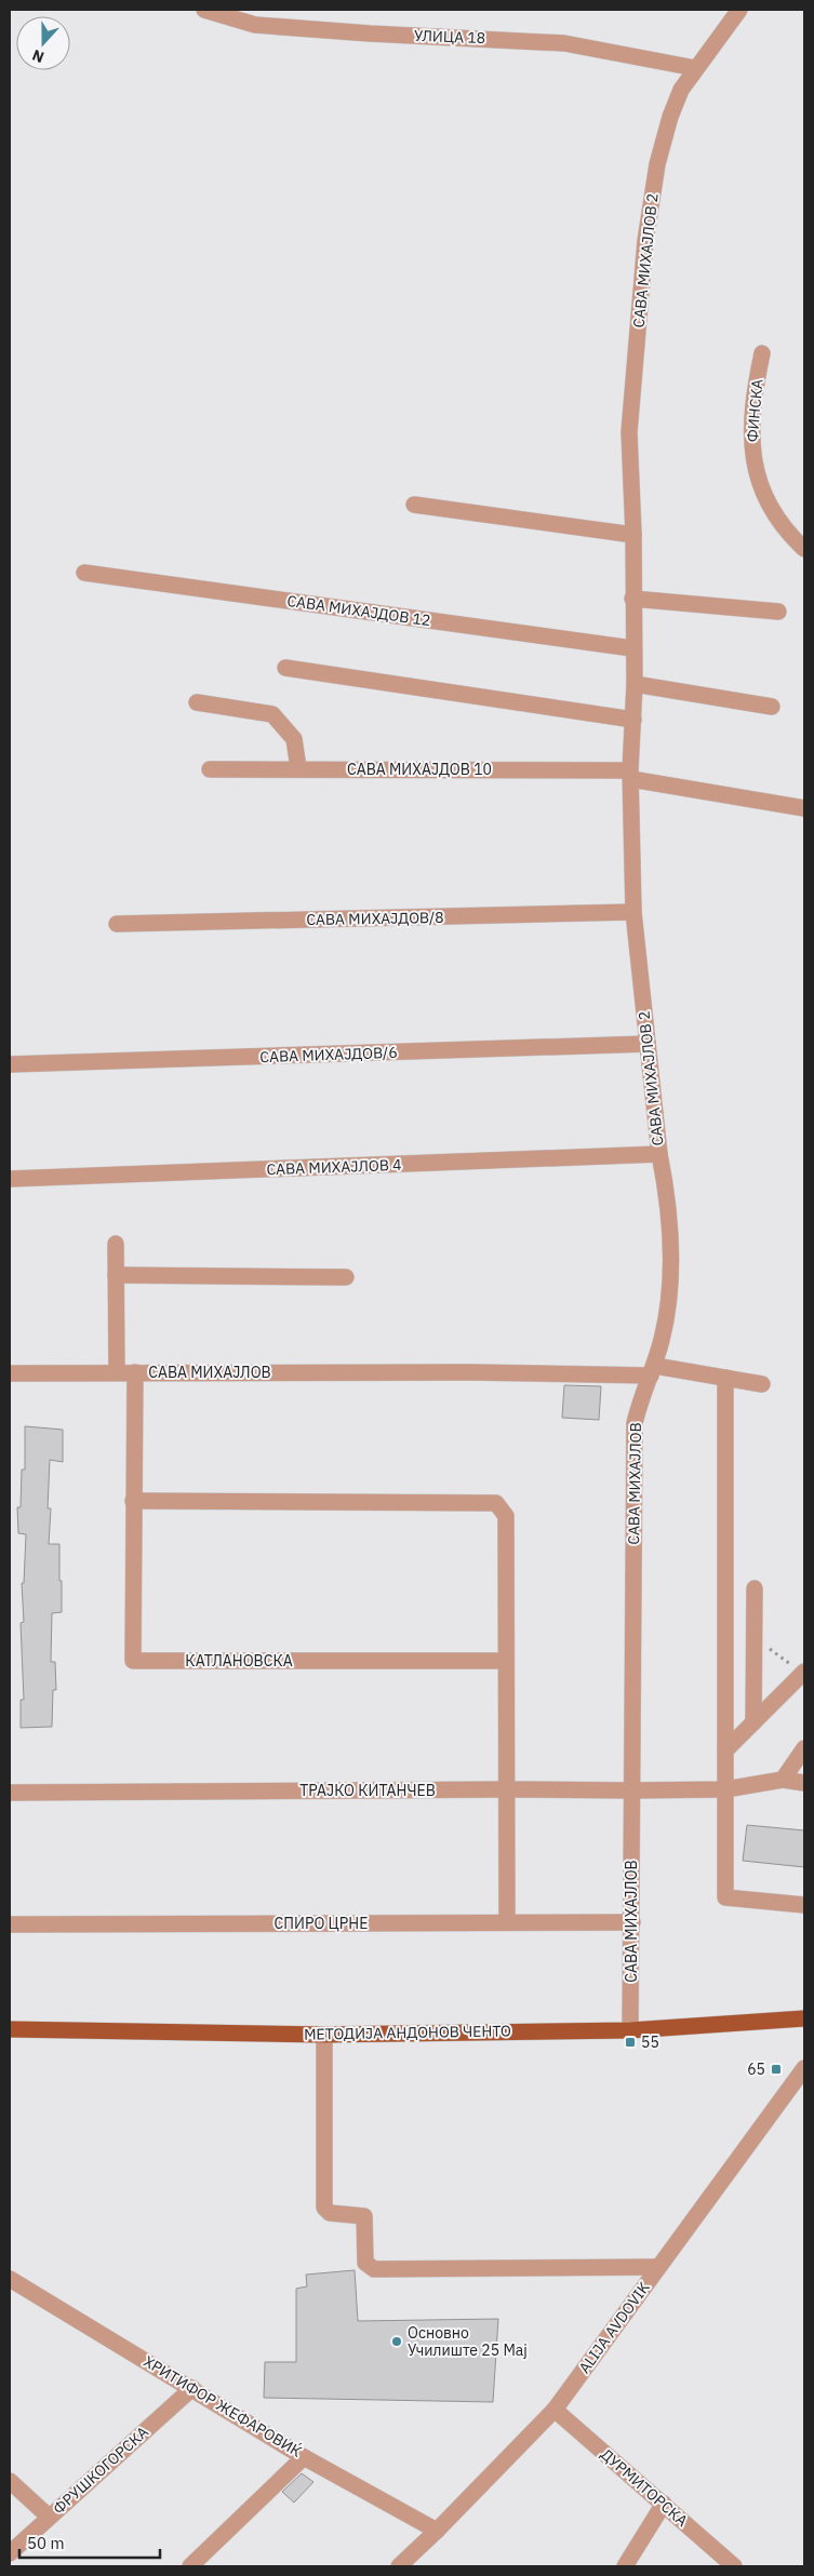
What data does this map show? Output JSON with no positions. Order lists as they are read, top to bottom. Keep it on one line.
{"streets":{"main road":["МЕТОДИЈА АНДОНОВ ЧЕНТО"],"street":["УЛИЦА 18","САВА МИХАЈЛОВ 2","ФИНСКА","САВА МИХАЈДОВ 12","САВА МИХАЈДОВ 10","САВА МИХАЈДОВ/8","САВА МИХАЈДОВ/6","САВА МИХАЈЛОВ 4","САВА МИХАЈЛОВ","КАТЛАНОВСКА","ТРАЈКО КИТАНЧЕВ","СПИРО ЦРНЕ","ALIJA AVDOVIK","ХРИТИФОР ЖЕФАРОВИЌ","ФРУШКОГОРСКА","ДУРМИТОРСКА"]},"crossings":[["УЛИЦА 18","САВА МИХАЈЛОВ 2"],["САВА МИХАЈЛОВ 2","САВА МИХАЈДОВ 12"],["САВА МИХАЈЛОВ 2","САВА МИХАЈДОВ 10"],["САВА МИХАЈЛОВ 2","САВА МИХАЈДОВ/8"],["САВА МИХАЈЛОВ 2","САВА МИХАЈДОВ/6"],["САВА МИХАЈЛОВ 2","САВА МИХАЈЛОВ 4"],["САВА МИХАЈЛОВ 2","САВА МИХАЈЛОВ"],["САВА МИХАЈЛОВ","КАТЛАНОВСКА"],["САВА МИХАЈЛОВ","ТРАЈКО КИТАНЧЕВ"],["САВА МИХАЈЛОВ","СПИРО ЦРНЕ"],["САВА МИХАЈЛОВ","МЕТОДИЈА АНДОНОВ ЧЕНТО"],["ALIJA AVDOVIK","ХРИТИФОР ЖЕФАРОВИЌ"],["ALIJA AVDOVIK","ДУРМИТОРСКА"],["ХРИТИФОР ЖЕФАРОВИЌ","ФРУШКОГОРСКА"]],"places":{"transit":["55","65"],"other":["Основно Училиште 25 Мај"]},"scale_bar":"50 m","north":"bottom"}
